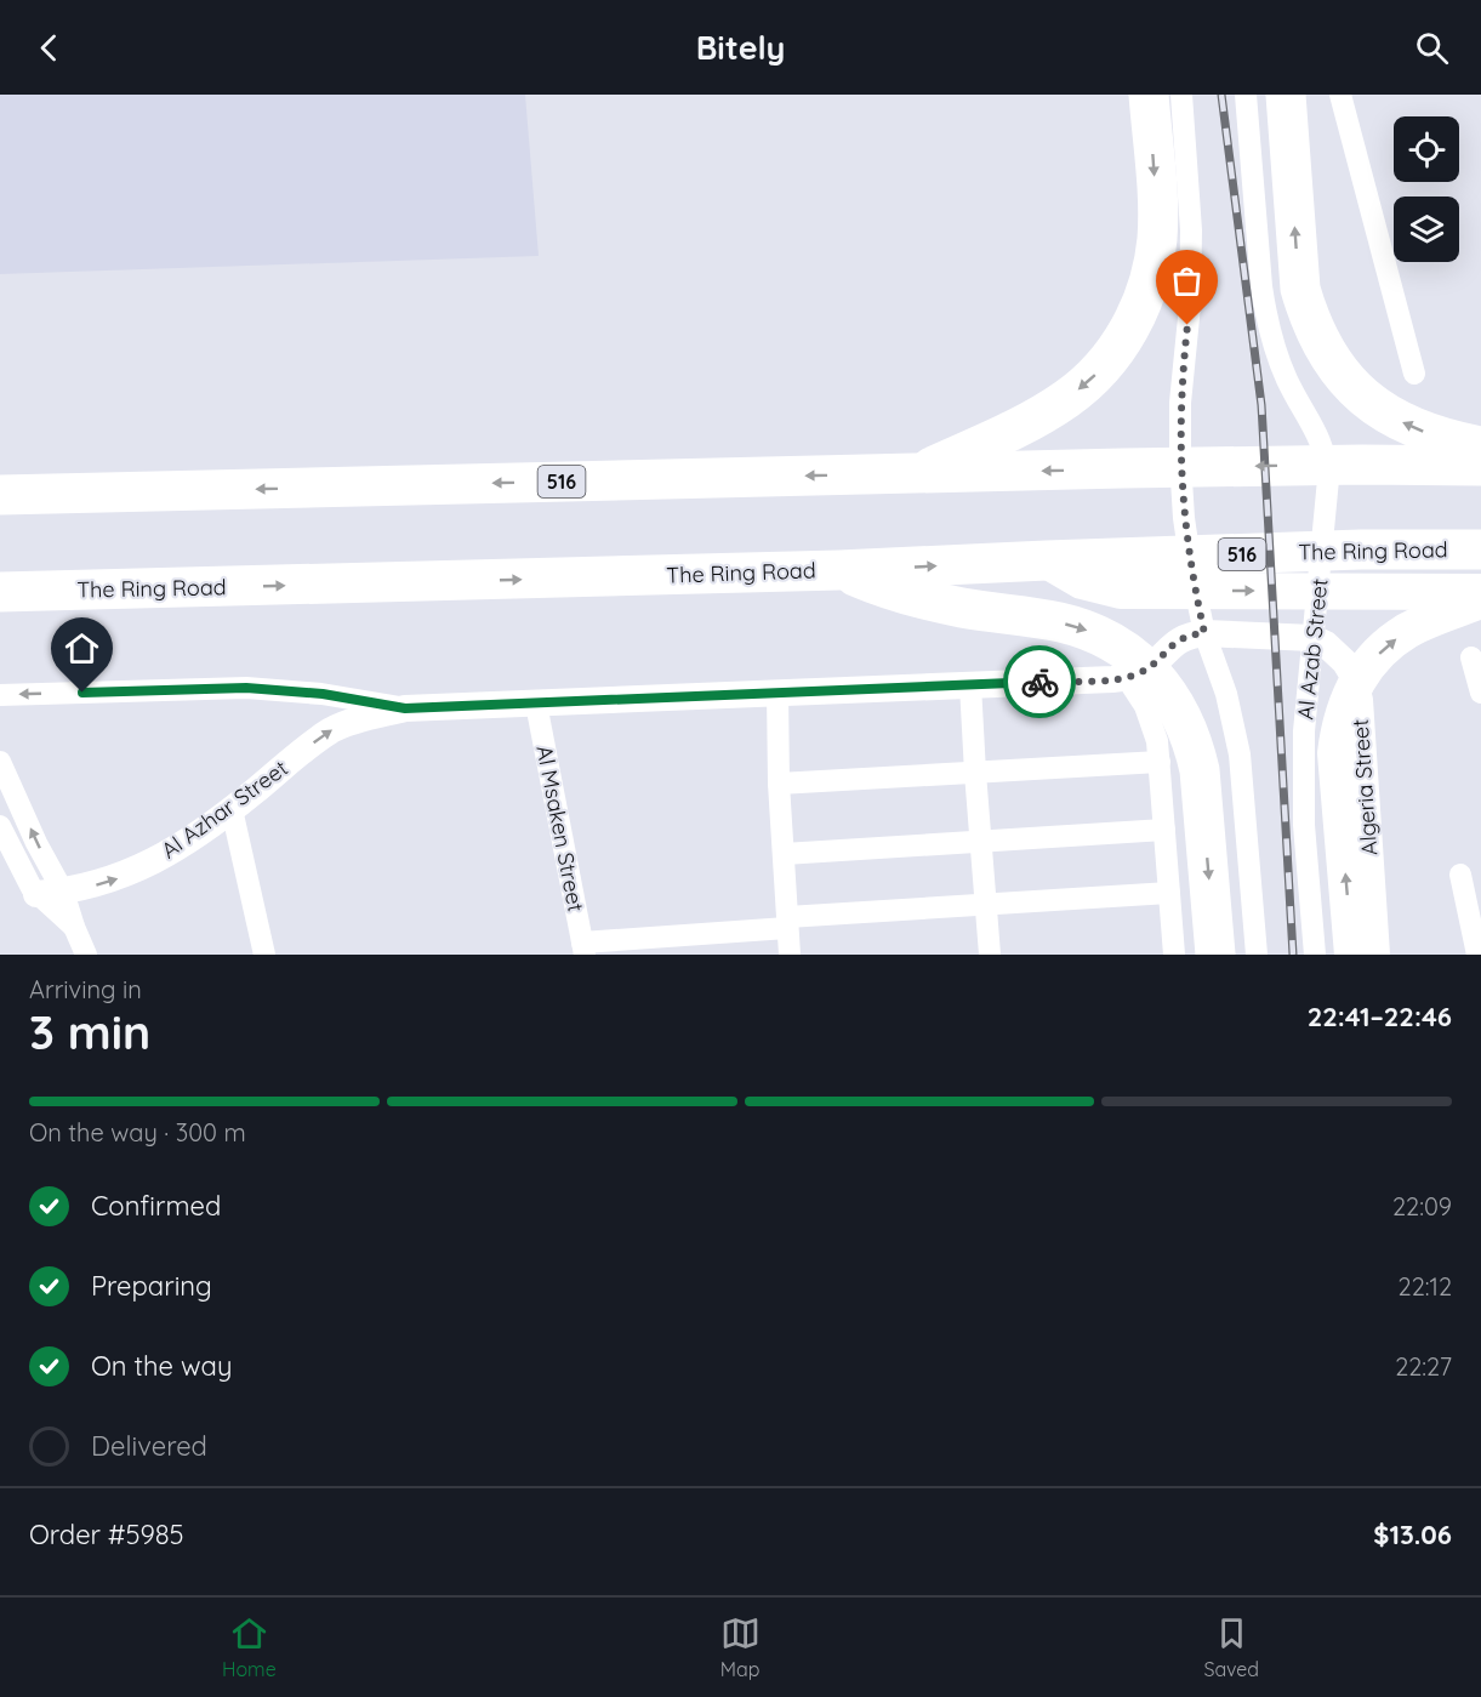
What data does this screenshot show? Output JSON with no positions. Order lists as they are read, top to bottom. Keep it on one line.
{"streets":{"highway":["516","The Ring Road"],"street":["Al Azab Street","Algeria Street","Al Azhar Street","Al Msaken Street"]},"crossings":[["Al Azab Street","Algeria Street"],["Al Azhar Street","Al Msaken Street"]],"page":{"header":"Bitely","heading":["3 min","Arriving in","22:41–22:46"],"panel":["Order #5985","$13.06"],"bar":"On the way · 300 m","list":[["Confirmed","22:09"],["Preparing","22:12"],["On the way","22:27"],"Delivered"],"tabs":["Home","Map","Saved"]}}
